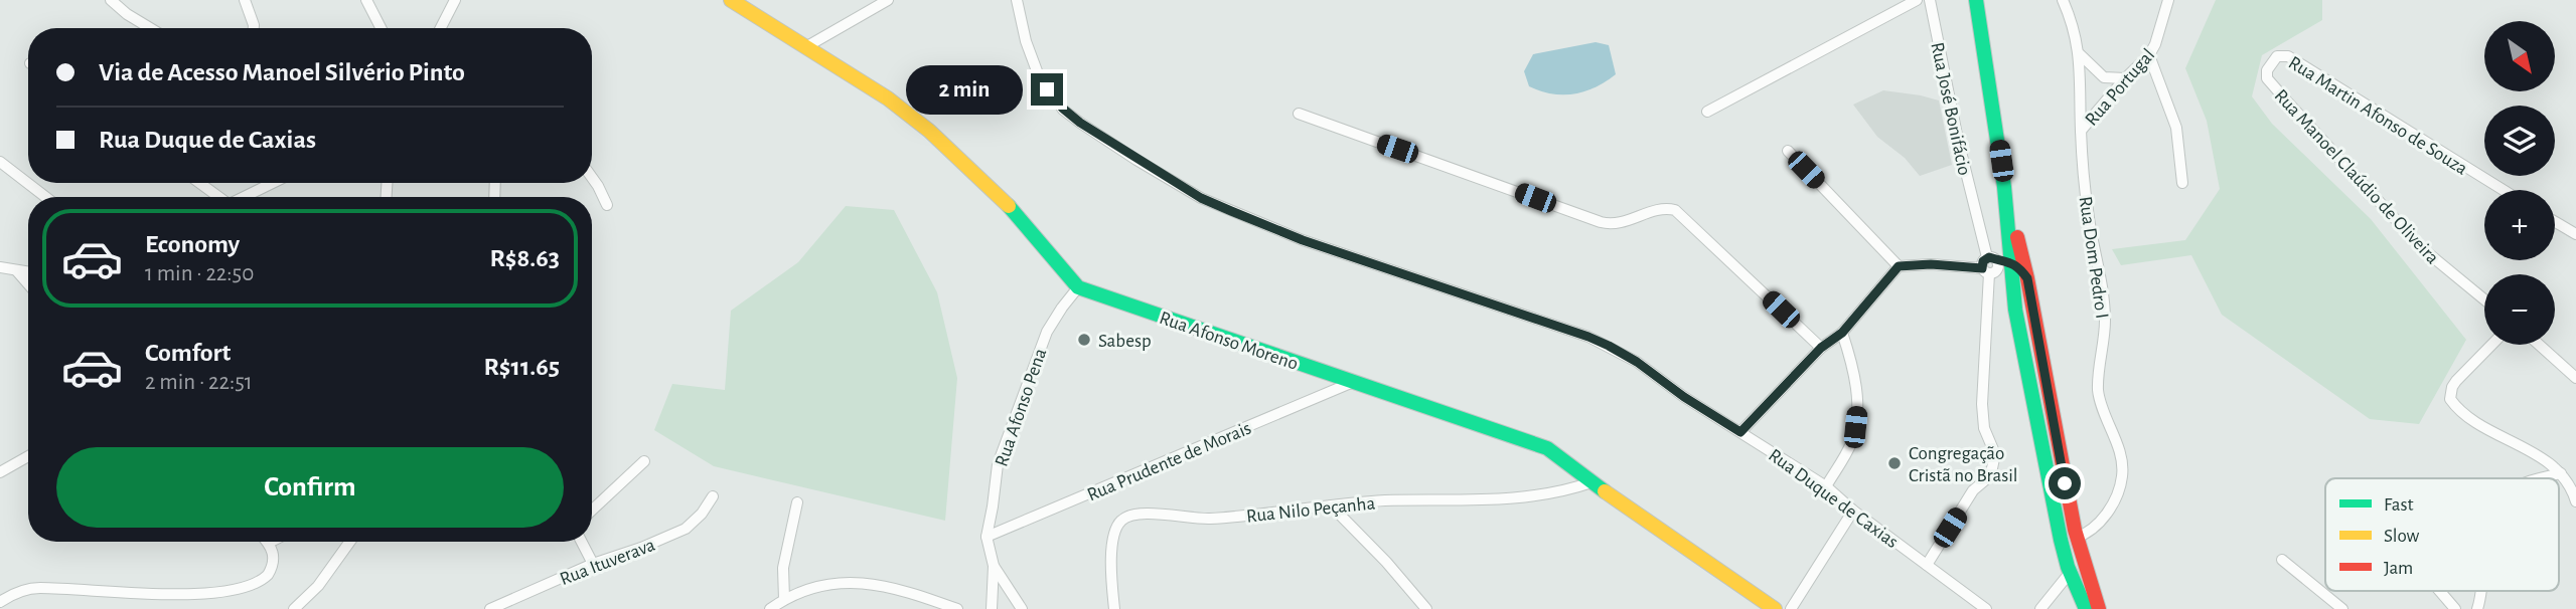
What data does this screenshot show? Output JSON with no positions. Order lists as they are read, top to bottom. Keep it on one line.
{"streets":{"main road":["Rua Afonso Moreno"],"street":["Rua Portugal","Rua José Bonifácio","Rua Martin Afonso de Souza","Rua Manoel Claúdio de Oliveira","Rua Dom Pedro I","Rua Afonso Pena","Rua Prudente de Morais","Rua Duque de Caxias","Rua Nilo Peçanha","Rua Ituverava"]},"crossings":[["Rua Portugal","Rua Dom Pedro I"],["Rua José Bonifácio","Rua Duque de Caxias"],["Rua Martin Afonso de Souza","Rua Manoel Claúdio de Oliveira"],["Rua Afonso Moreno","Rua Afonso Pena"],["Rua Afonso Moreno","Rua Prudente de Morais"],["Rua Afonso Moreno","Rua Nilo Peçanha"],["Rua Afonso Pena","Rua Prudente de Morais"]],"places":["Sabesp","Congregação Cristã no Brasil"],"legend":["Fast","Slow","Jam"],"north":"bottom right","page":{"map_buttons":["+","−"],"banner":["Via de Acesso Manoel Silvério Pinto","Rua Duque de Caxias"],"bubble":"2 min","list":[{"name":"Economy","note":"1 min · 22:50","value":"R$8.63"},{"name":"Comfort","note":"2 min · 22:51","value":"R$11.65"}],"buttons":"Confirm"}}
